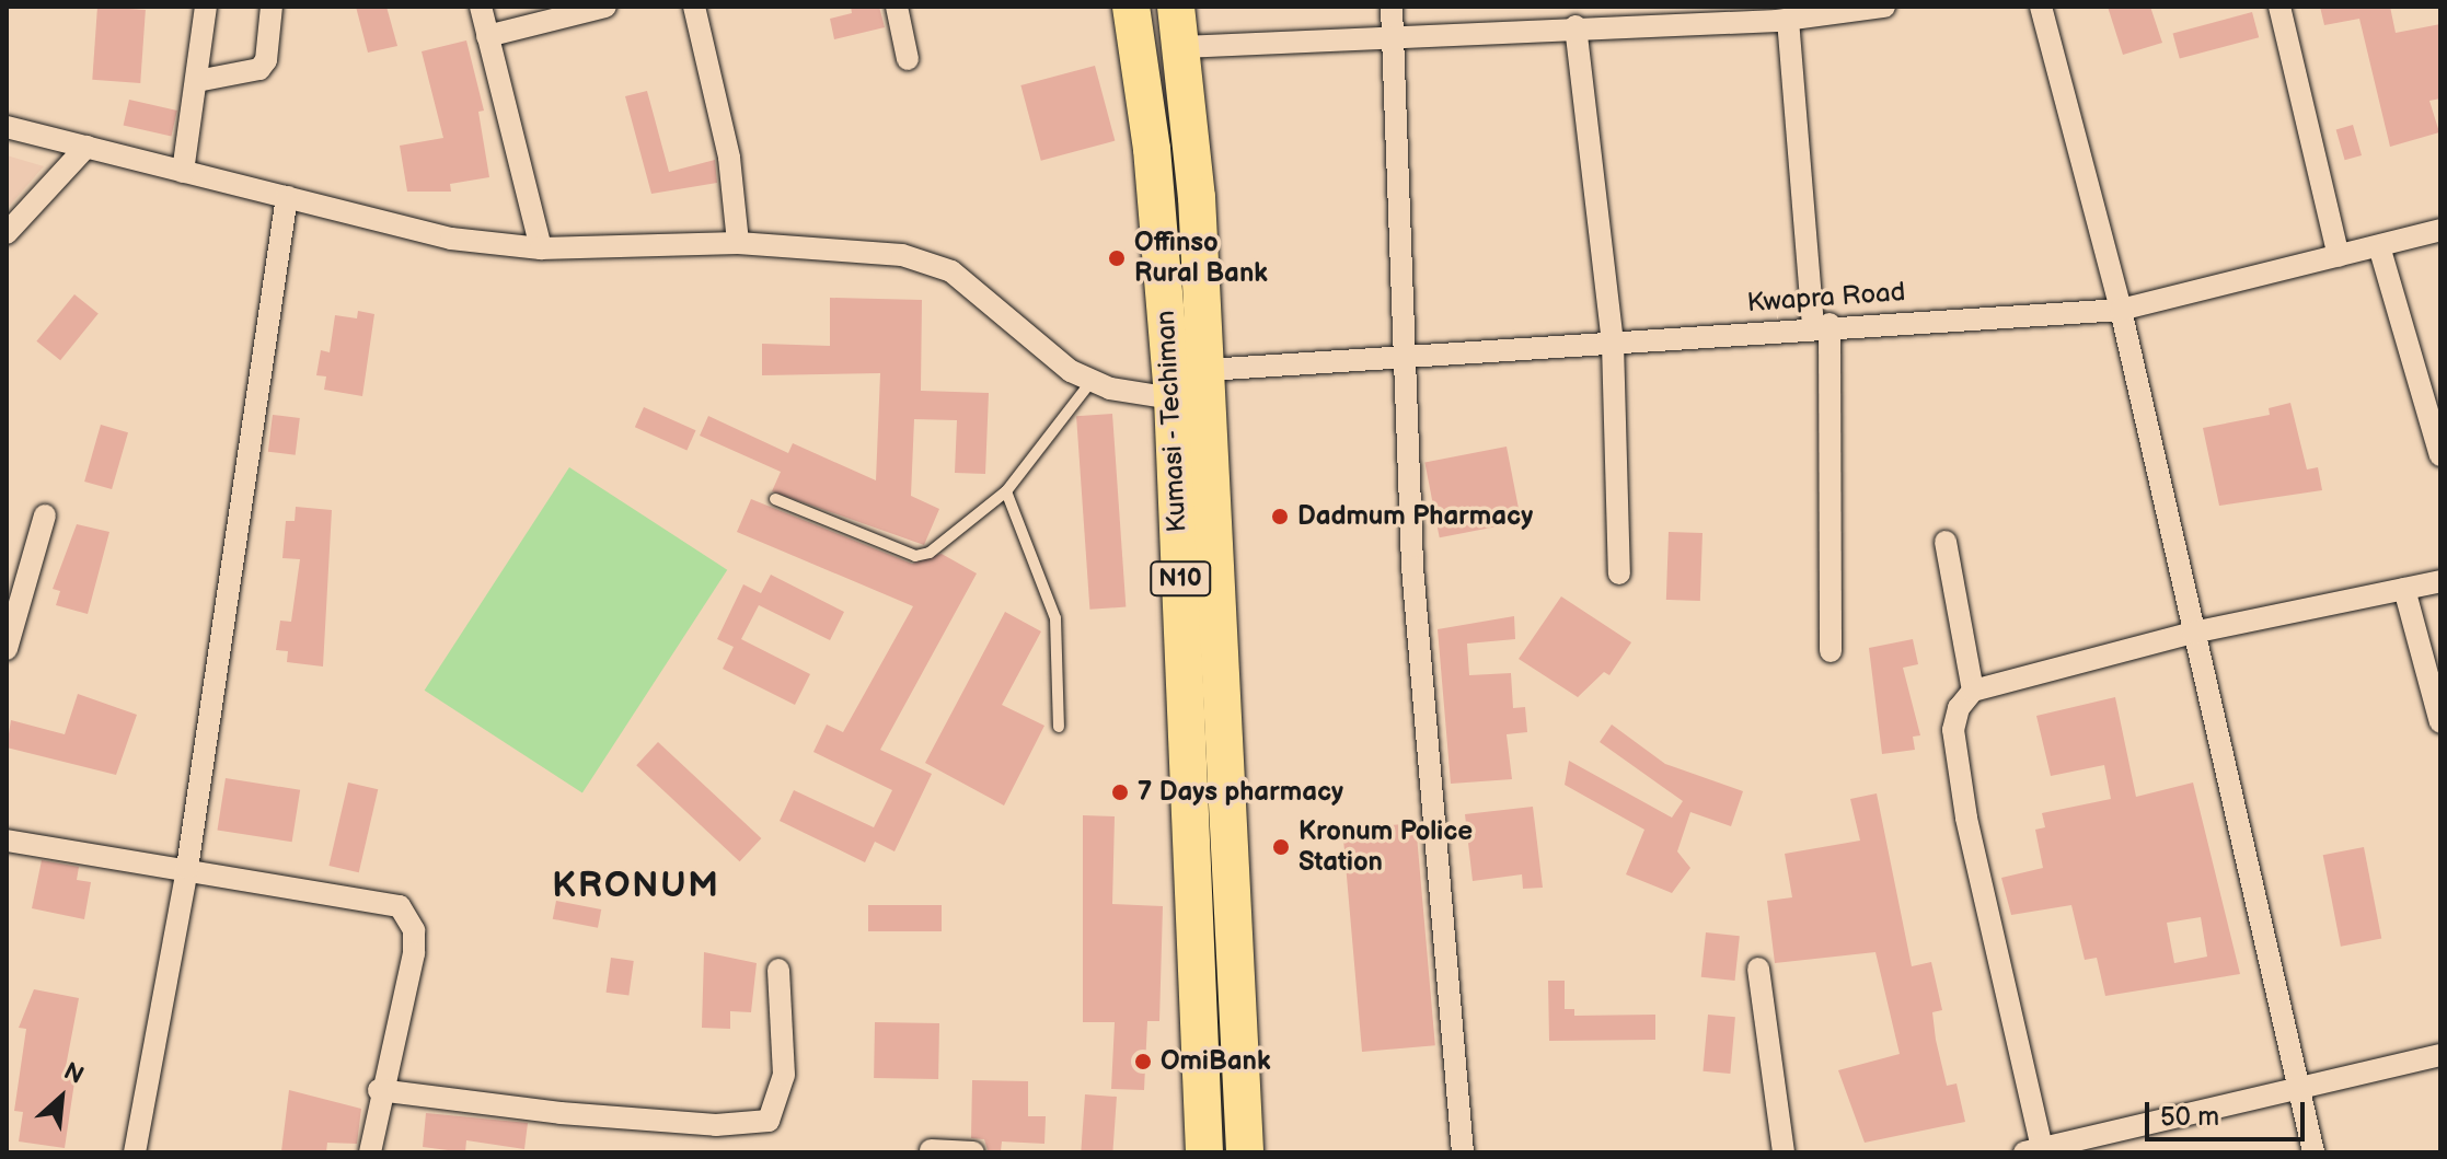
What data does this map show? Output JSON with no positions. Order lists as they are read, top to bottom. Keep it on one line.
{"streets":{"highway":["Kumasi - Techiman","N10"],"street":["Kwapra Road"]},"crossings":[["Kwapra Road","N10"]],"districts":["KRONUM"],"places":["Offinso Rural Bank","Dadmum Pharmacy","7 Days pharmacy","Kronum Police Station","OmiBank"],"scale_bar":"50 m","north":"top right"}
